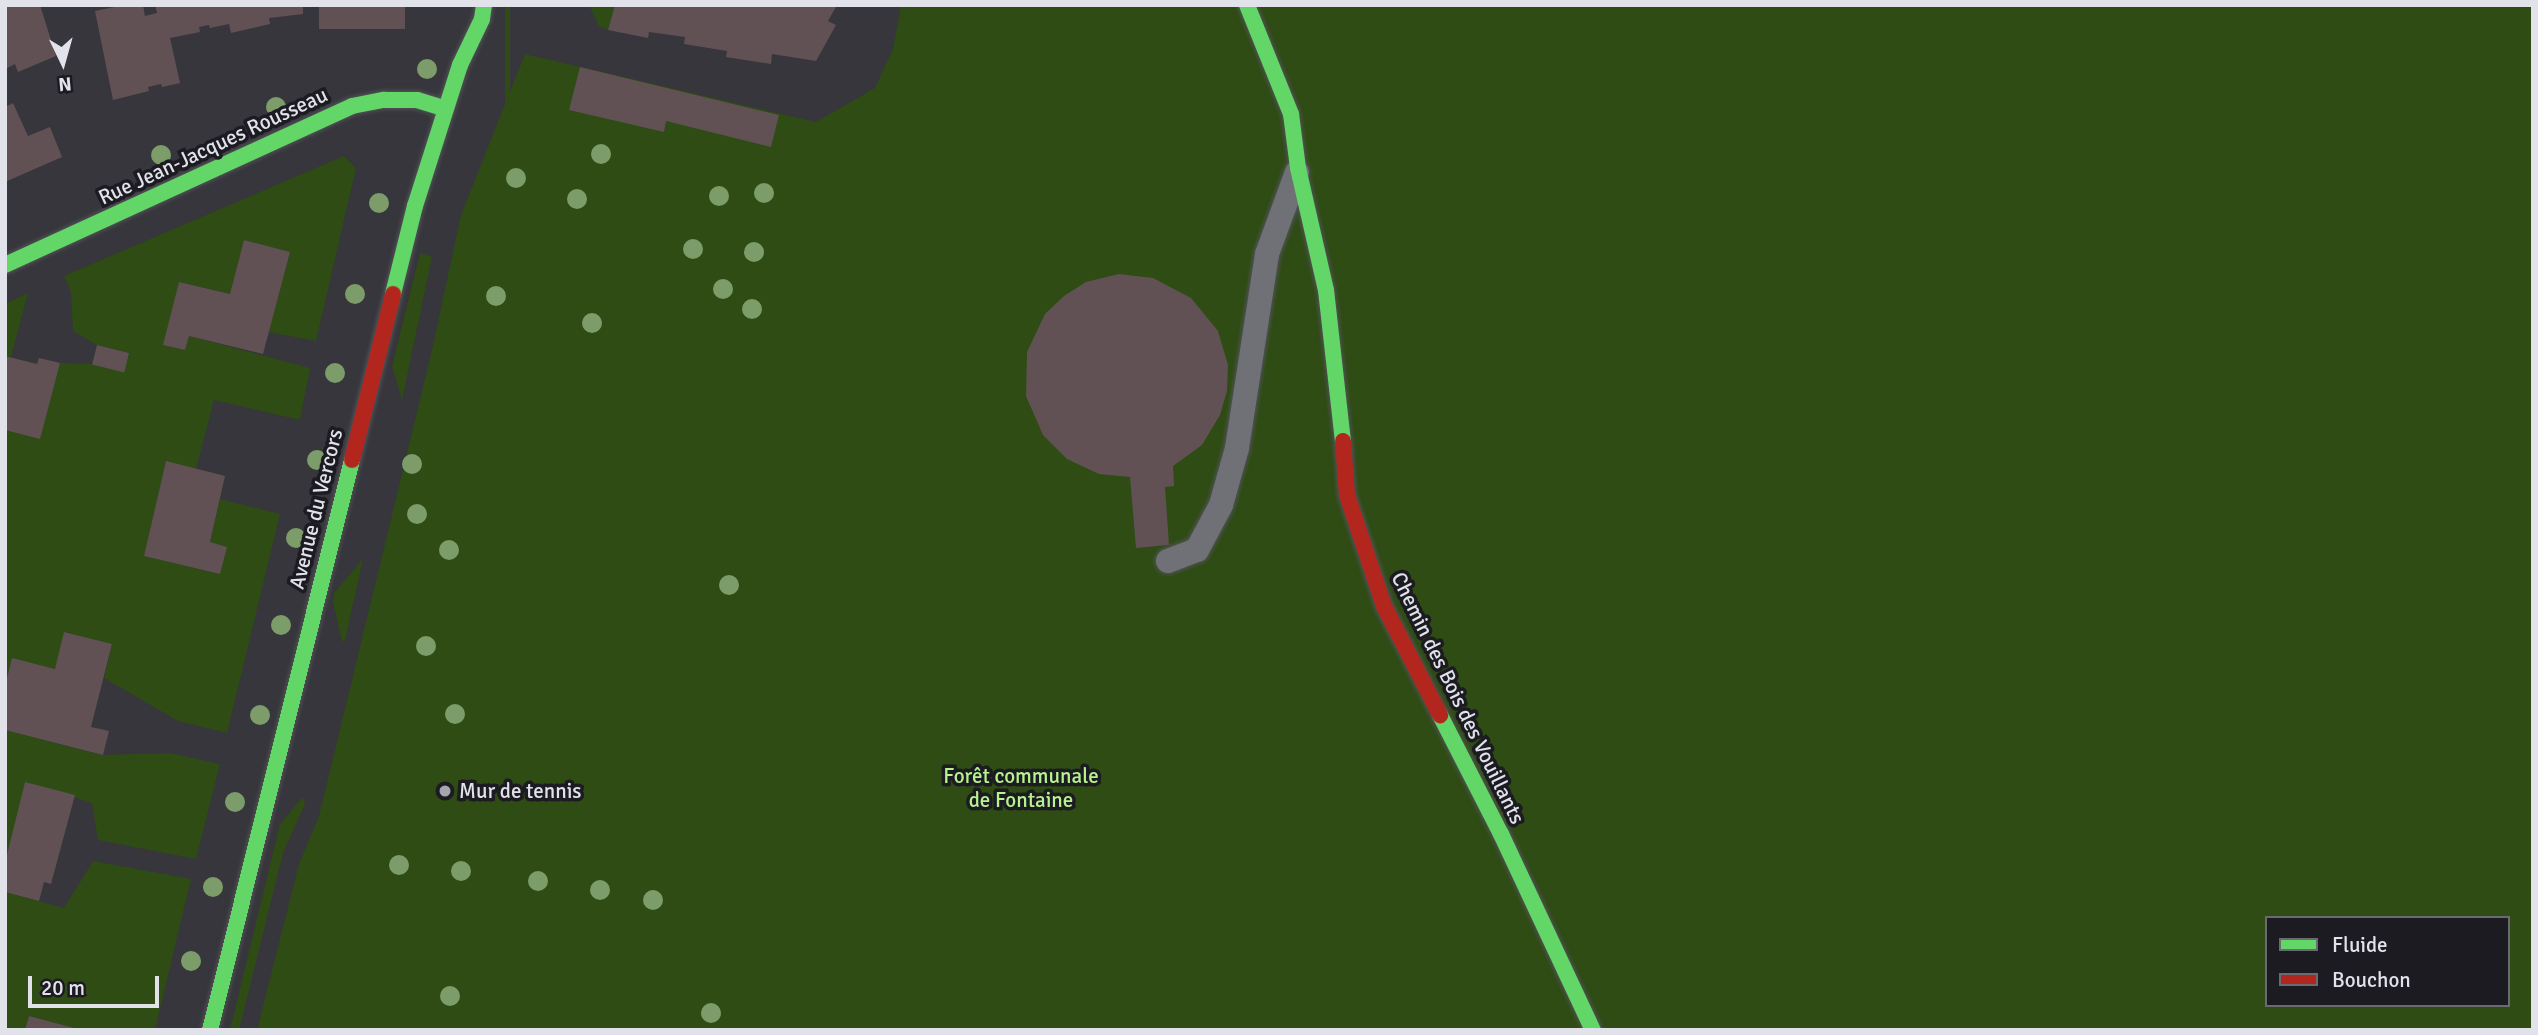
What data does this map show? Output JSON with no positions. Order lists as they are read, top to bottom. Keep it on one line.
{"streets":{"street":["Rue Jean-Jacques Rousseau","Avenue du Vercors","Chemin des Bois des Vouillants"]},"crossings":[["Rue Jean-Jacques Rousseau","Avenue du Vercors"]],"parks":["Forêt communale de Fontaine"],"places":["Mur de tennis"],"legend":["Fluide","Bouchon"],"scale_bar":"20 m","north":"bottom"}
